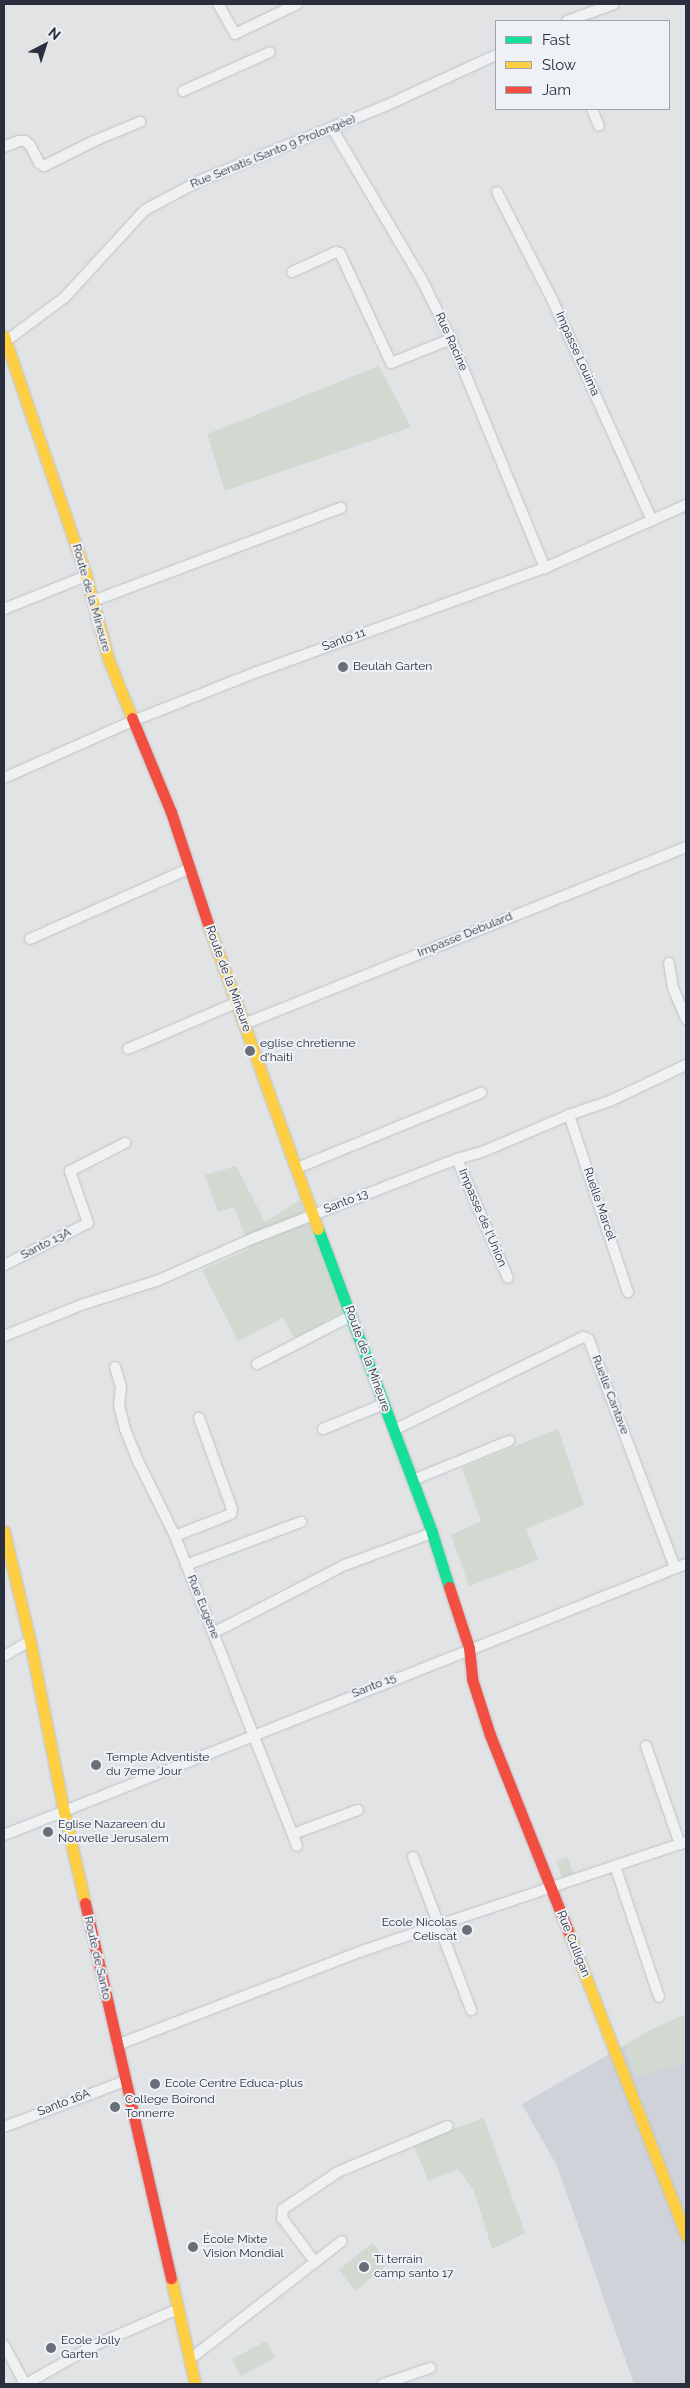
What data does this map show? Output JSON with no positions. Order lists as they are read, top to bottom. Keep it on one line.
{"streets":{"street":["Rue Senatis (Santo 9 Prolongée)","Rue Racine","Impasse Louima","Route de la Mineure","Santo 11","Impasse Debulard","Santo 13","Ruelle Marcel","Impasse de l'Union","Santo 13A","Ruelle Cantave","Rue Eugène","Santo 15","Rue Culligan","Route de Santo","Santo 16A"]},"crossings":[["Rue Senatis (Santo 9 Prolongée)","Rue Racine"],["Rue Senatis (Santo 9 Prolongée)","Route de la Mineure"],["Rue Racine","Santo 11"],["Impasse Louima","Santo 11"],["Route de la Mineure","Santo 11"],["Route de la Mineure","Impasse Debulard"],["Route de la Mineure","Santo 13"],["Route de la Mineure","Ruelle Cantave"],["Route de la Mineure","Santo 15"],["Route de la Mineure","Rue Culligan"],["Santo 13","Ruelle Marcel"],["Santo 13","Impasse de l'Union"],["Ruelle Cantave","Santo 15"],["Rue Eugène","Santo 15"],["Santo 15","Rue Culligan"],["Santo 15","Route de Santo"],["Route de Santo","Santo 16A"]],"places":["Beulah Garten","eglise chretienne d'haiti","Temple Adventiste du 7eme Jour","Eglise Nazareen du Nouvelle Jerusalem","Ecole Nicolas Celiscat","Ecole Centre Educa-plus","College Boirond Tonnerre","École Mixte Vision Mondial","Ti terrain camp santo 17","Ecole Jolly Garten"],"legend":["Fast","Slow","Jam"],"north":"top right"}
